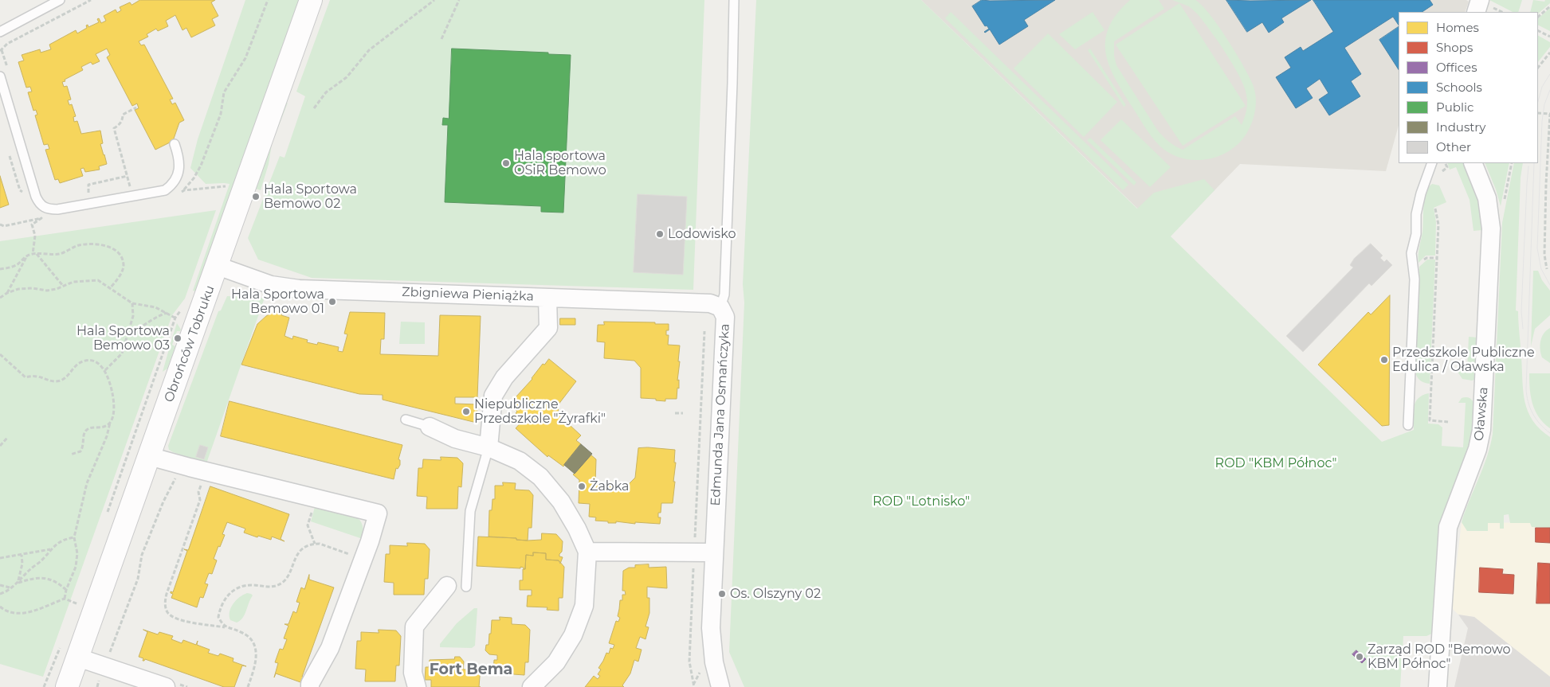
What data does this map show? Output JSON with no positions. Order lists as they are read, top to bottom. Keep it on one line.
{"streets":{"street":["Zbigniewa Pieniążka","Obrońców Tobruku","Oławska","Edmunda Jana Osmańczyka"]},"crossings":[["Zbigniewa Pieniążka","Obrońców Tobruku"],["Zbigniewa Pieniążka","Edmunda Jana Osmańczyka"]],"districts":["Fort Bema"],"parks":["ROD \"KBM Północ\"","ROD \"Lotnisko\""],"places":["Hala sportowa OSiR Bemowo","Hala Sportowa Bemowo 02","Lodowisko","Hala Sportowa Bemowo 01","Hala Sportowa Bemowo 03","Przedszkole Publiczne Edulica / Oławska","Niepubliczne Przedszkole \"Żyrafki\"","Żabka","Os. Olszyny 02","Zarząd ROD \"Bemowo KBM Północ\""],"legend":["Homes","Shops","Offices","Schools","Public","Industry","Other"]}
